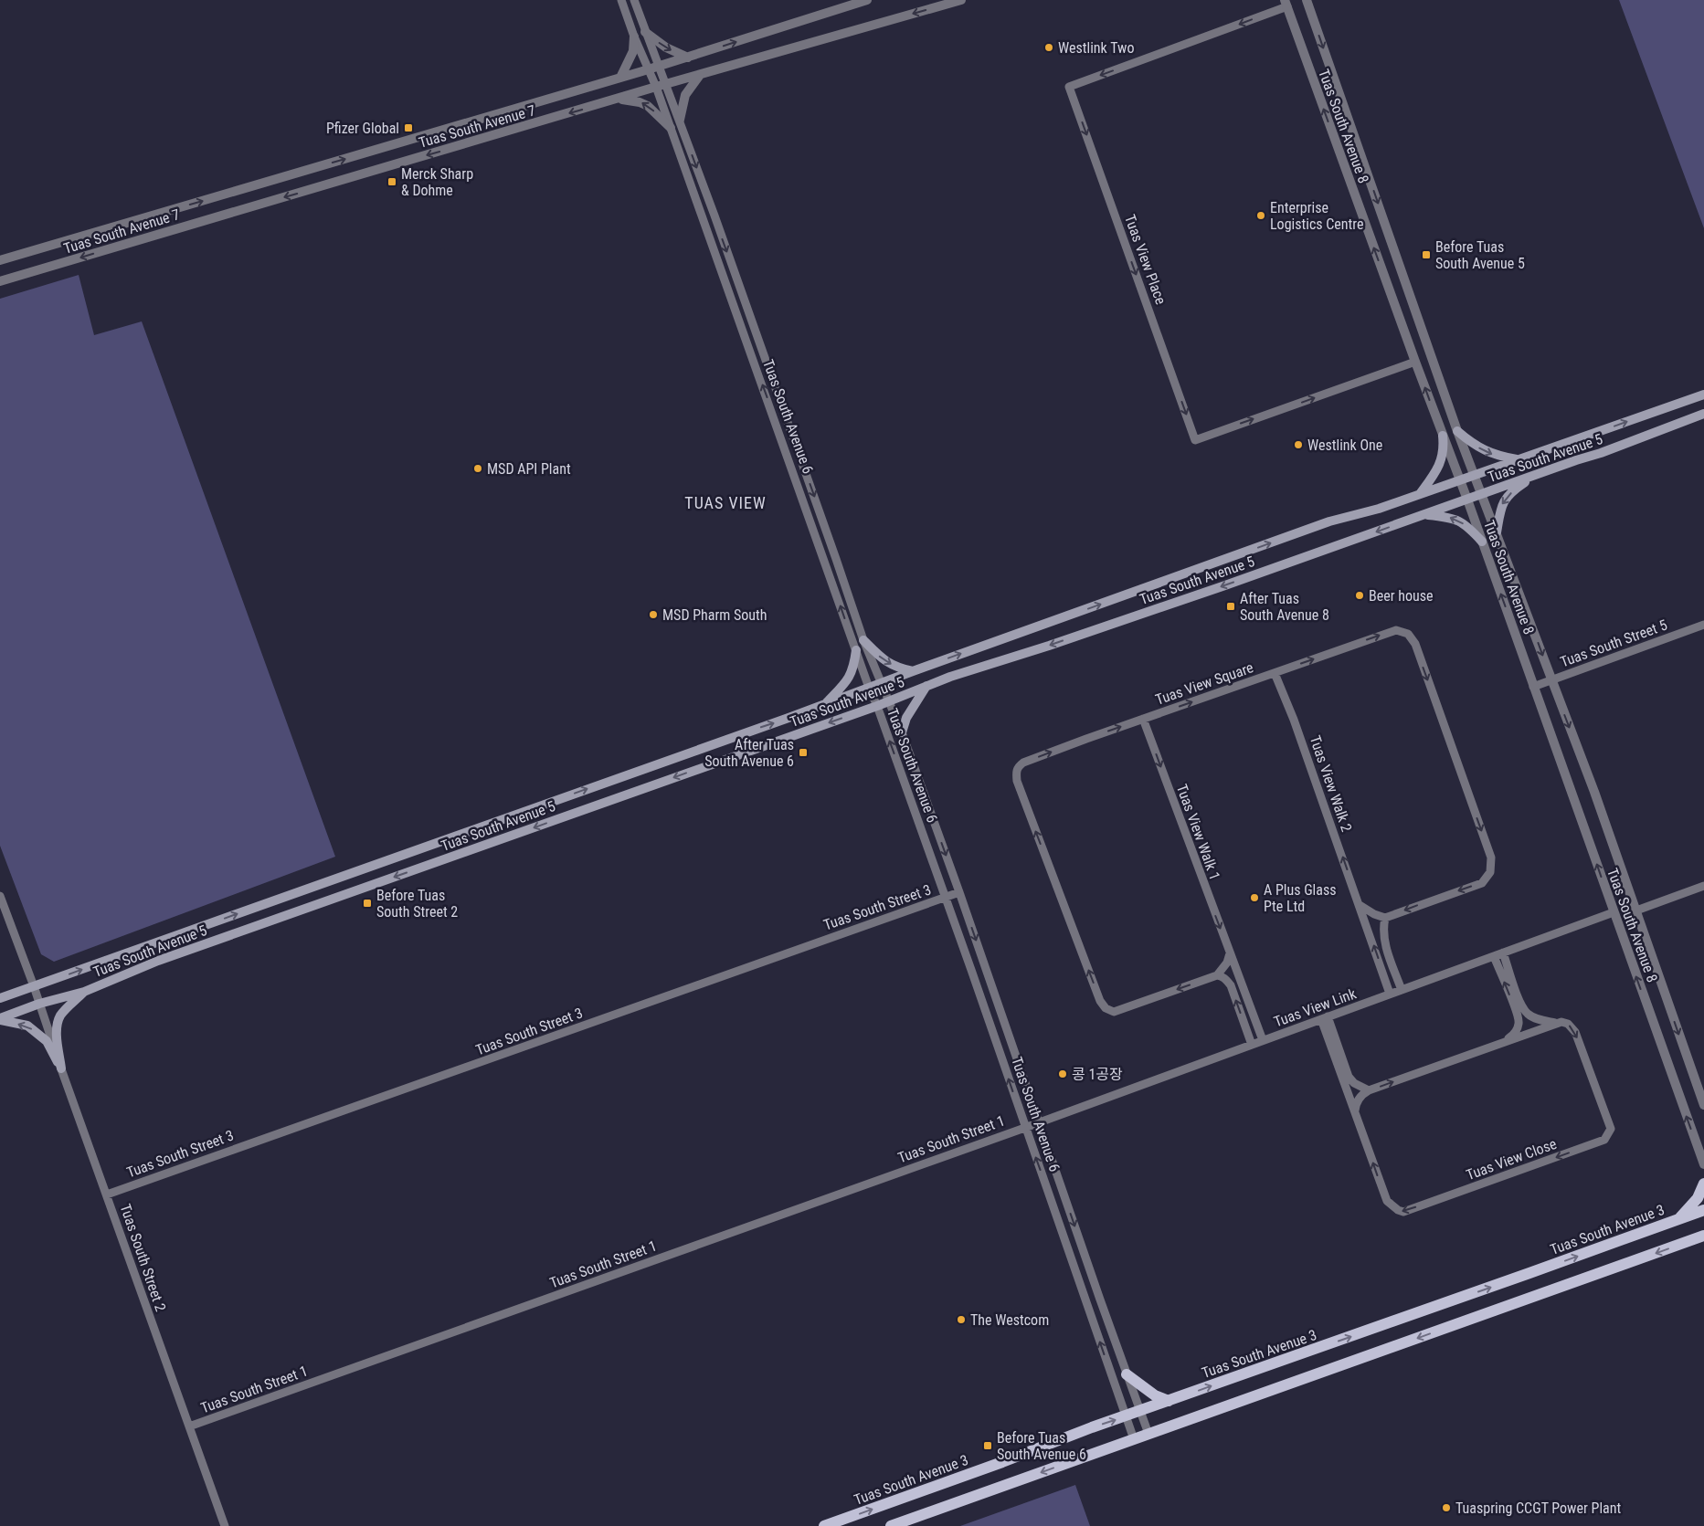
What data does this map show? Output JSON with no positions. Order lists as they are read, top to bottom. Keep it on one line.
{"streets":{"main road":["Tuas South Avenue 5","Tuas South Avenue 3"],"street":["Tuas South Avenue 7","Tuas South Avenue 8","Tuas View Place","Tuas South Avenue 6","Tuas South Street 5","Tuas View Square","Tuas View Walk 2","Tuas View Walk 1","Tuas South Street 3","Tuas View Link","Tuas South Street 1","Tuas View Close","Tuas South Street 2"]},"crossings":[["Tuas South Avenue 7","Tuas South Avenue 6"],["Tuas South Avenue 8","Tuas View Place"],["Tuas South Avenue 8","Tuas South Avenue 5"],["Tuas South Avenue 8","Tuas South Street 5"],["Tuas South Avenue 8","Tuas View Link"],["Tuas South Avenue 6","Tuas South Avenue 5"],["Tuas South Avenue 6","Tuas South Street 3"],["Tuas South Avenue 6","Tuas View Link"],["Tuas South Avenue 6","Tuas South Street 1"],["Tuas South Avenue 6","Tuas South Avenue 3"],["Tuas South Avenue 5","Tuas South Street 2"],["Tuas View Square","Tuas View Walk 2"],["Tuas View Square","Tuas View Walk 1"],["Tuas View Walk 2","Tuas View Link"],["Tuas View Walk 1","Tuas View Link"],["Tuas South Street 3","Tuas South Street 2"],["Tuas View Link","Tuas South Street 1"],["Tuas View Link","Tuas View Close"],["Tuas South Street 1","Tuas South Street 2"]],"one_way":["Tuas View Walk 2","Tuas View Walk 1"],"districts":["TUAS VIEW"],"places":{"other":["Westlink Two","Enterprise Logistics Centre","Westlink One","MSD API Plant","Beer house","MSD Pharm South","A Plus Glass Pte Ltd","콩 1공장","The Westcom","Tuaspring CCGT Power Plant"],"transit":["Pfizer Global","Merck Sharp & Dohme","Before Tuas South Avenue 5","After Tuas South Avenue 8","After Tuas South Avenue 6","Before Tuas South Street 2","Before Tuas South Avenue 6"]}}
